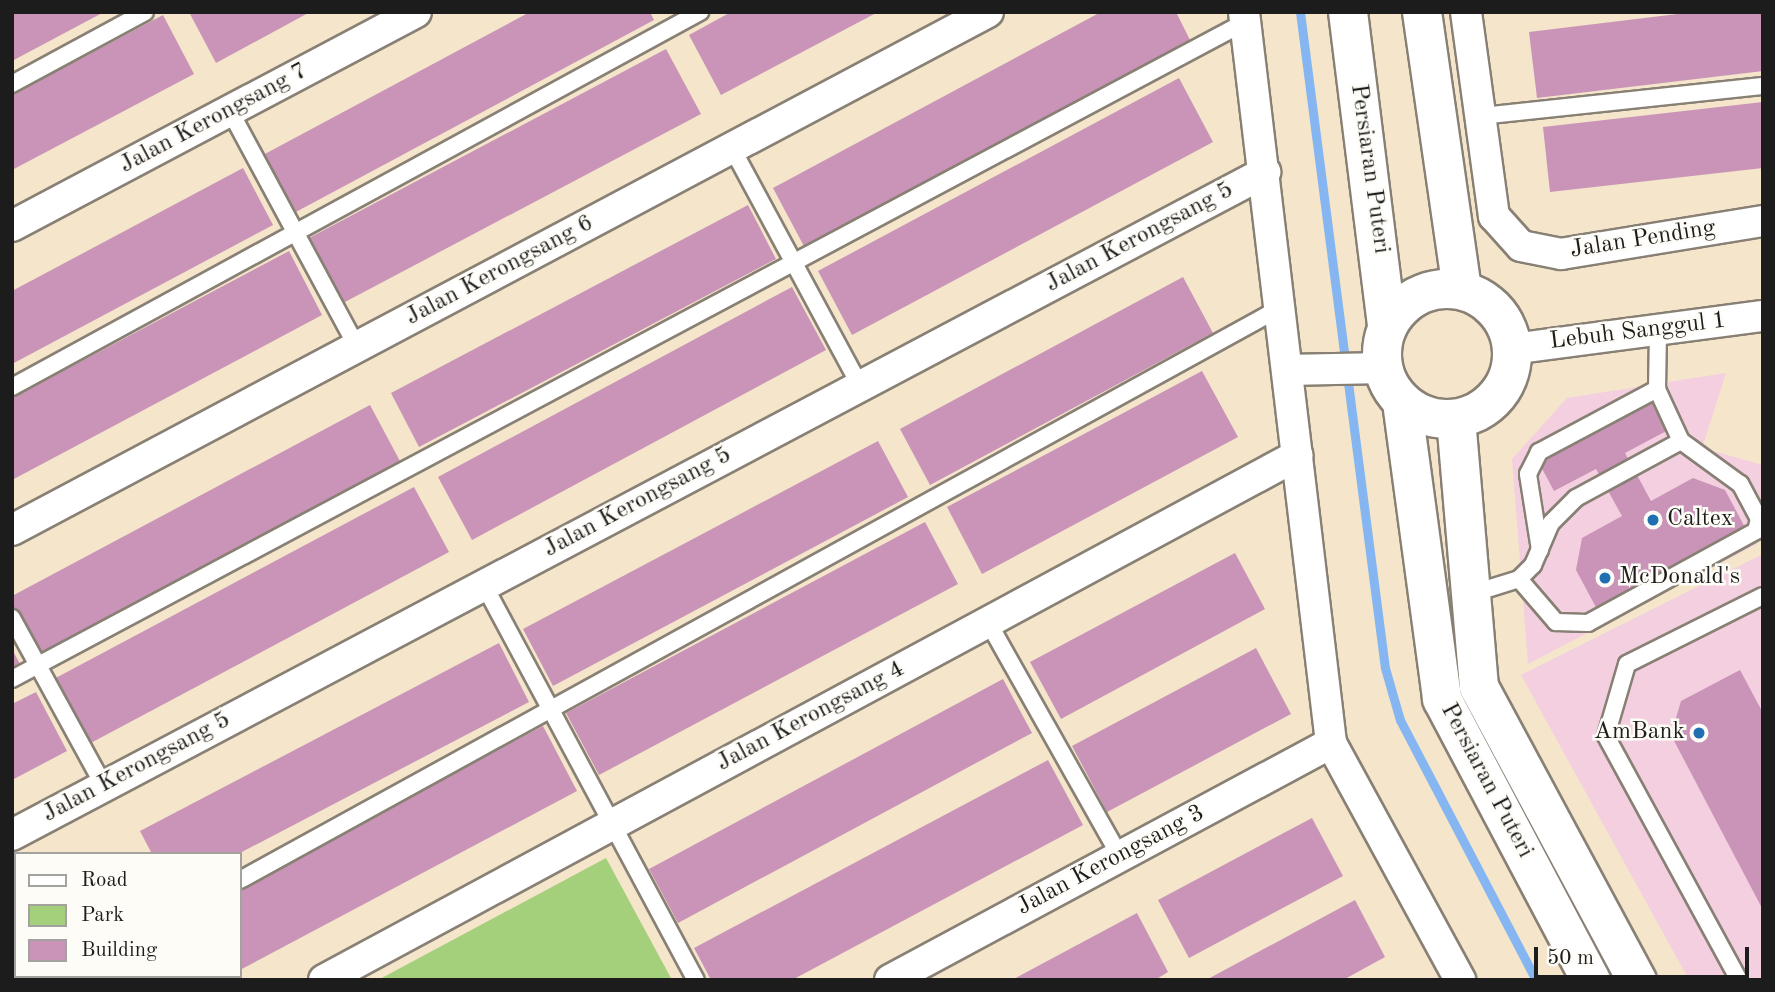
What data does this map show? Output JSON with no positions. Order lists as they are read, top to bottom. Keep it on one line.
{"streets":{"street":["Jalan Kerongsang 7","Persiaran Puteri","Jalan Kerongsang 5","Jalan Pending","Jalan Kerongsang 6","Lebuh Sanggul 1","Jalan Kerongsang 4","Jalan Kerongsang 3"]},"crossings":[["Persiaran Puteri","Lebuh Sanggul 1"]],"places":["Caltex","McDonald's","AmBank"],"legend":["Road","Park","Building"],"scale_bar":"50 m"}
